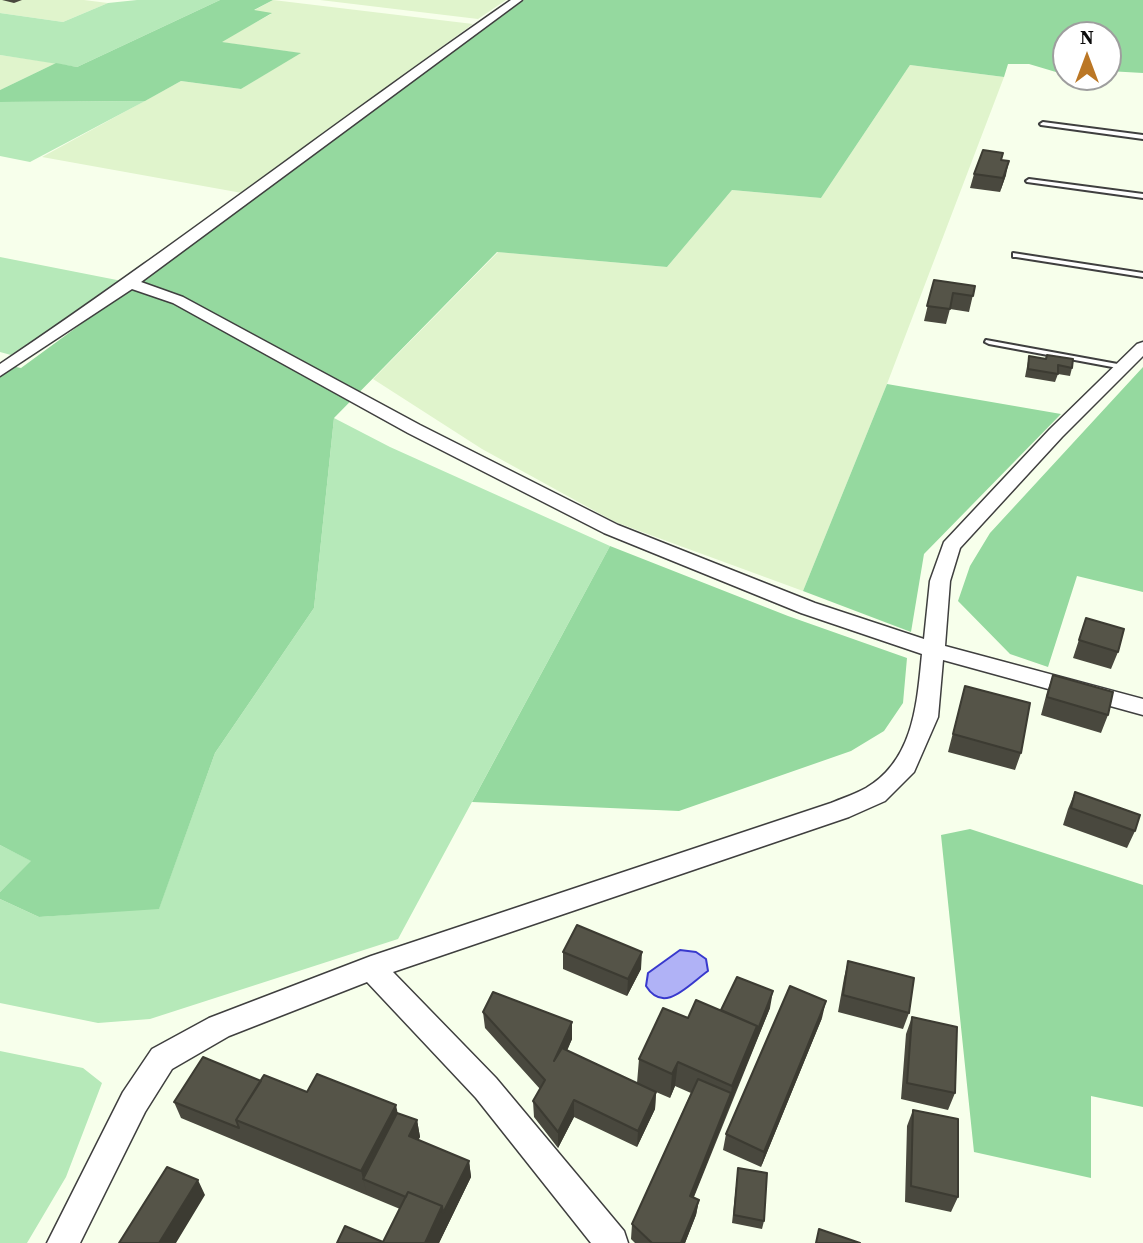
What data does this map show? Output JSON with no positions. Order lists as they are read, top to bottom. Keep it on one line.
{"north":"top"}
